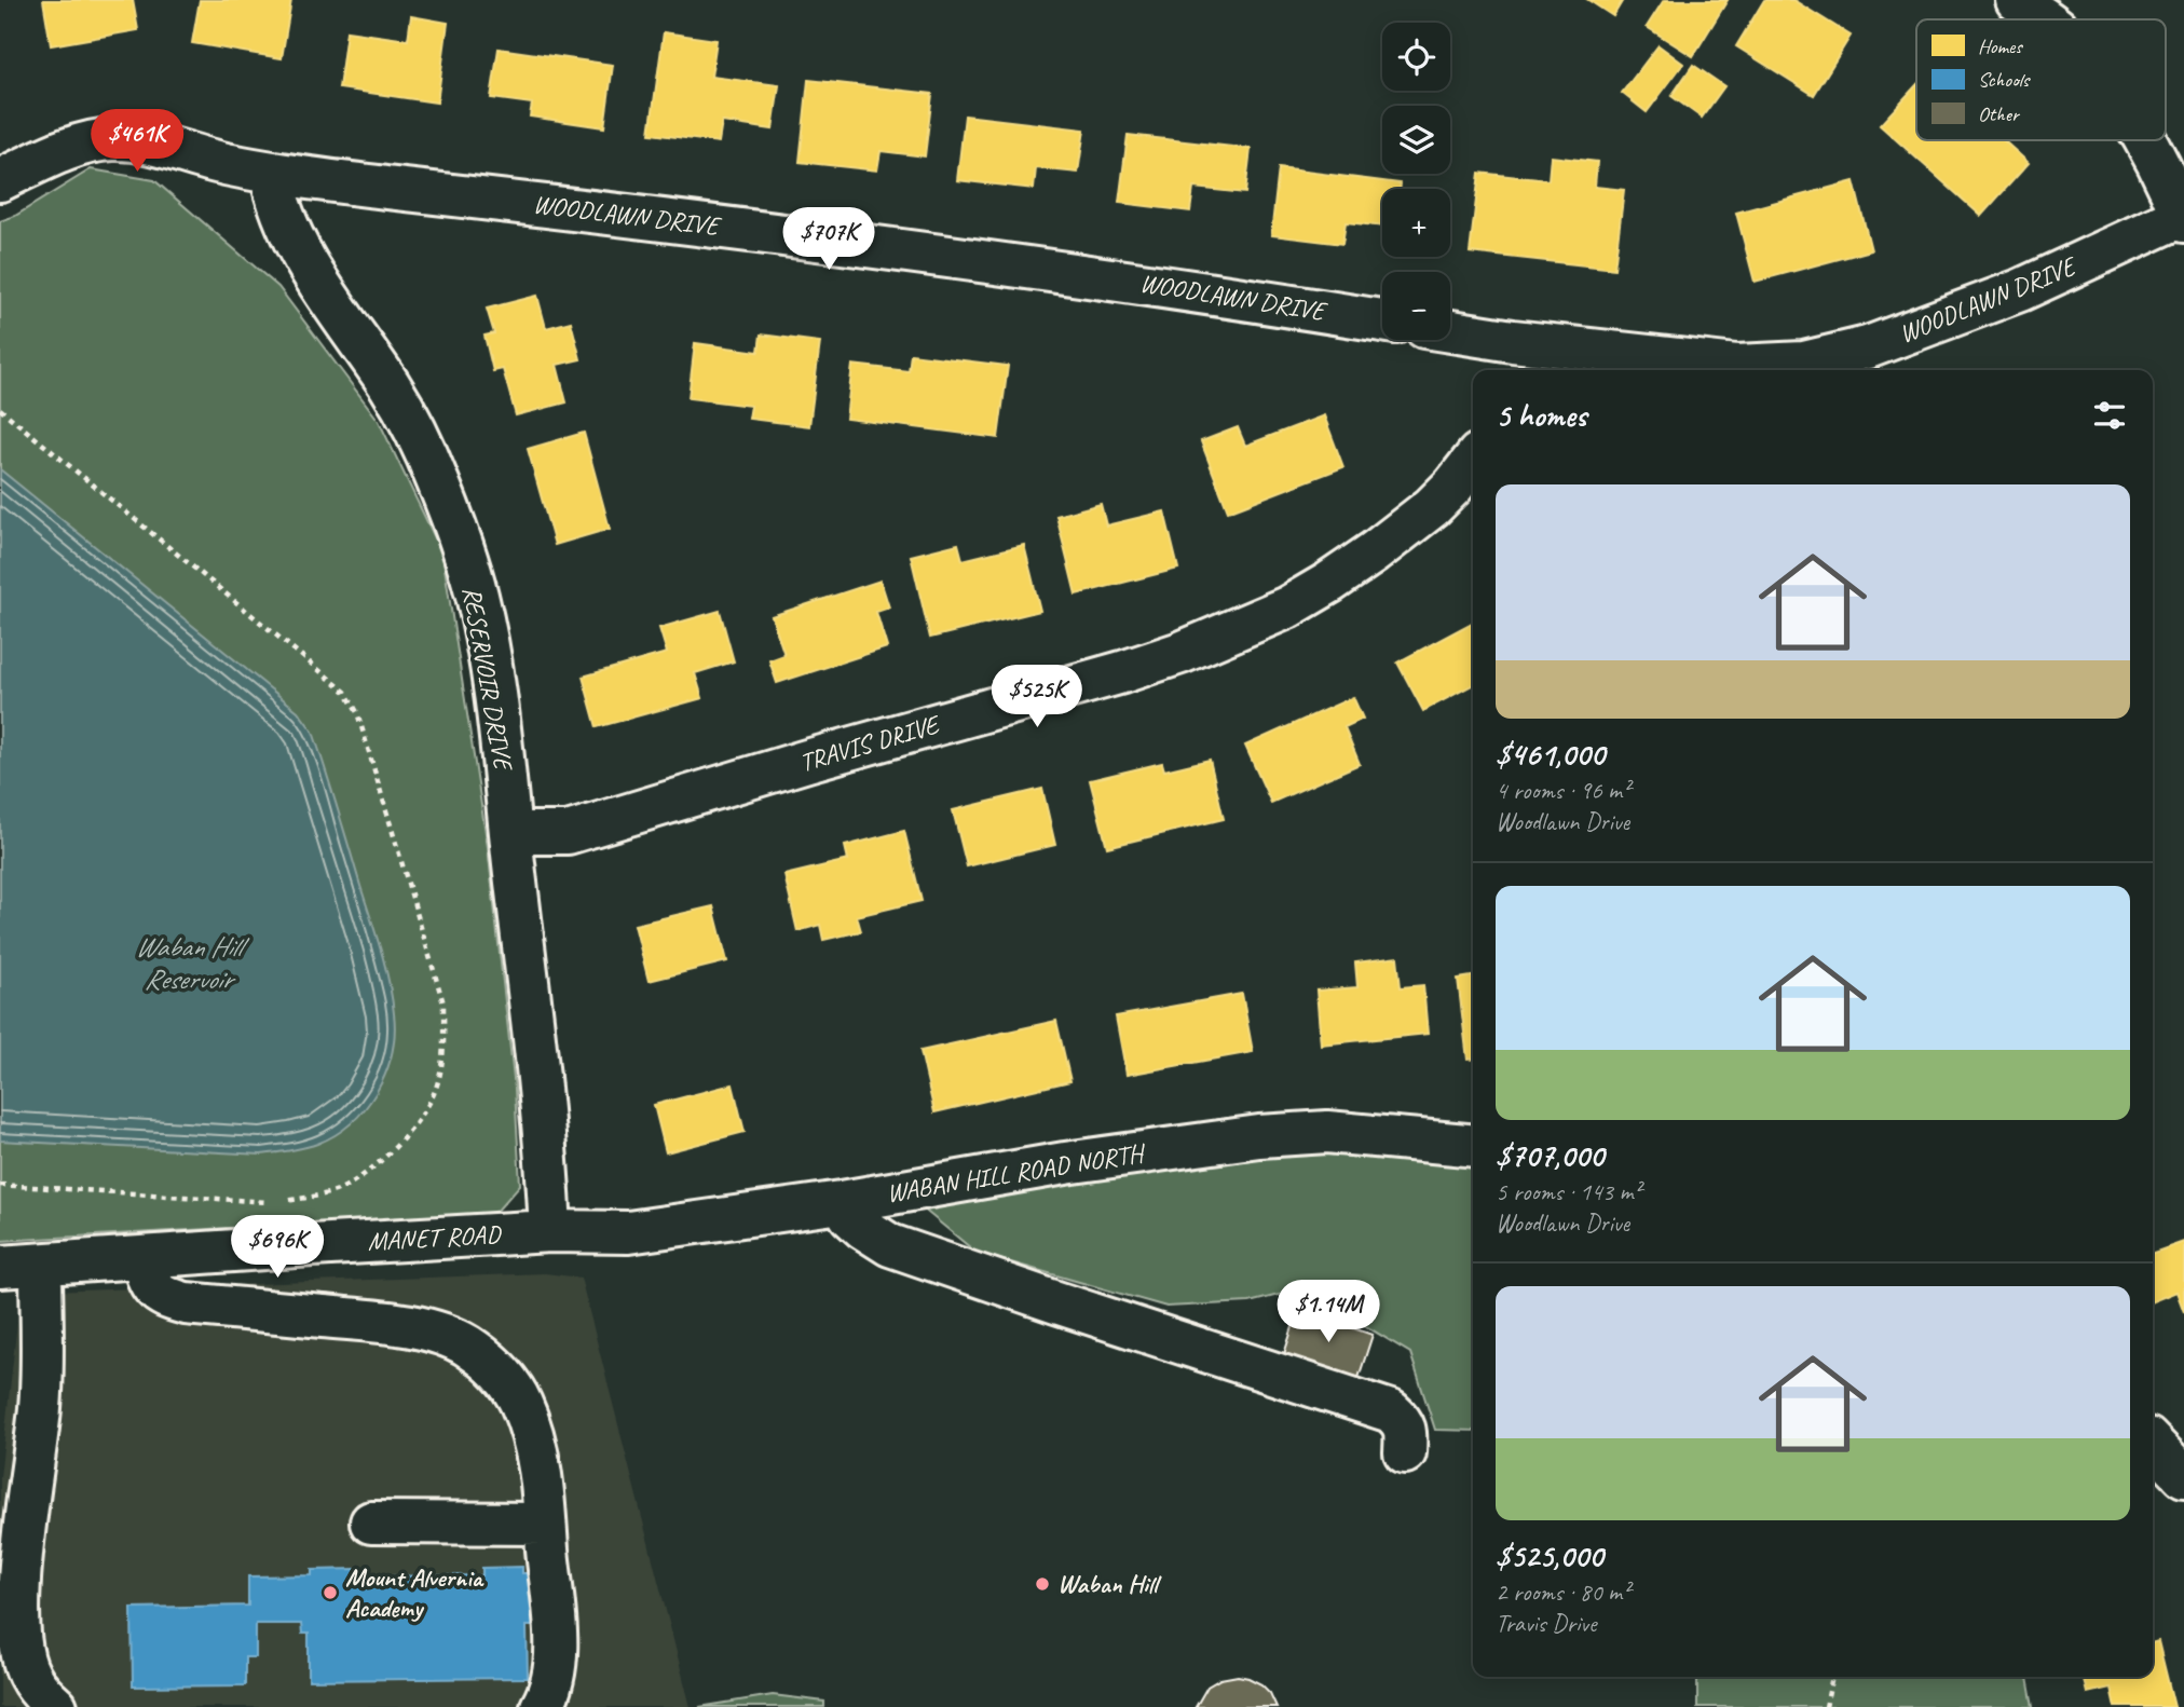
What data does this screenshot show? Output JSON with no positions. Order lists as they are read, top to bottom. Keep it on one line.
{"streets":{"street":["WOODLAWN DRIVE","RESERVOIR DRIVE","TRAVIS DRIVE","WABAN HILL ROAD NORTH","MANET ROAD"]},"crossings":[["WOODLAWN DRIVE","RESERVOIR DRIVE"],["RESERVOIR DRIVE","TRAVIS DRIVE"],["RESERVOIR DRIVE","WABAN HILL ROAD NORTH"],["RESERVOIR DRIVE","MANET ROAD"],["WABAN HILL ROAD NORTH","MANET ROAD"]],"water":["Waban Hill Reservoir"],"places":["Waban Hill","Mount Alvernia Academy"],"legend":["Homes","Schools","Other"],"page":{"map_buttons":["+","−"],"price":["$461K","$707K","$525K","$696K","$1.14M"],"heading":"5 homes","list":[{"name":"$461,000","note":"4 rooms · 96 m² · Woodlawn Drive"},{"name":"$707,000","note":"5 rooms · 143 m² · Woodlawn Drive"},{"name":"$525,000","note":"2 rooms · 80 m² · Travis Drive"}]}}
